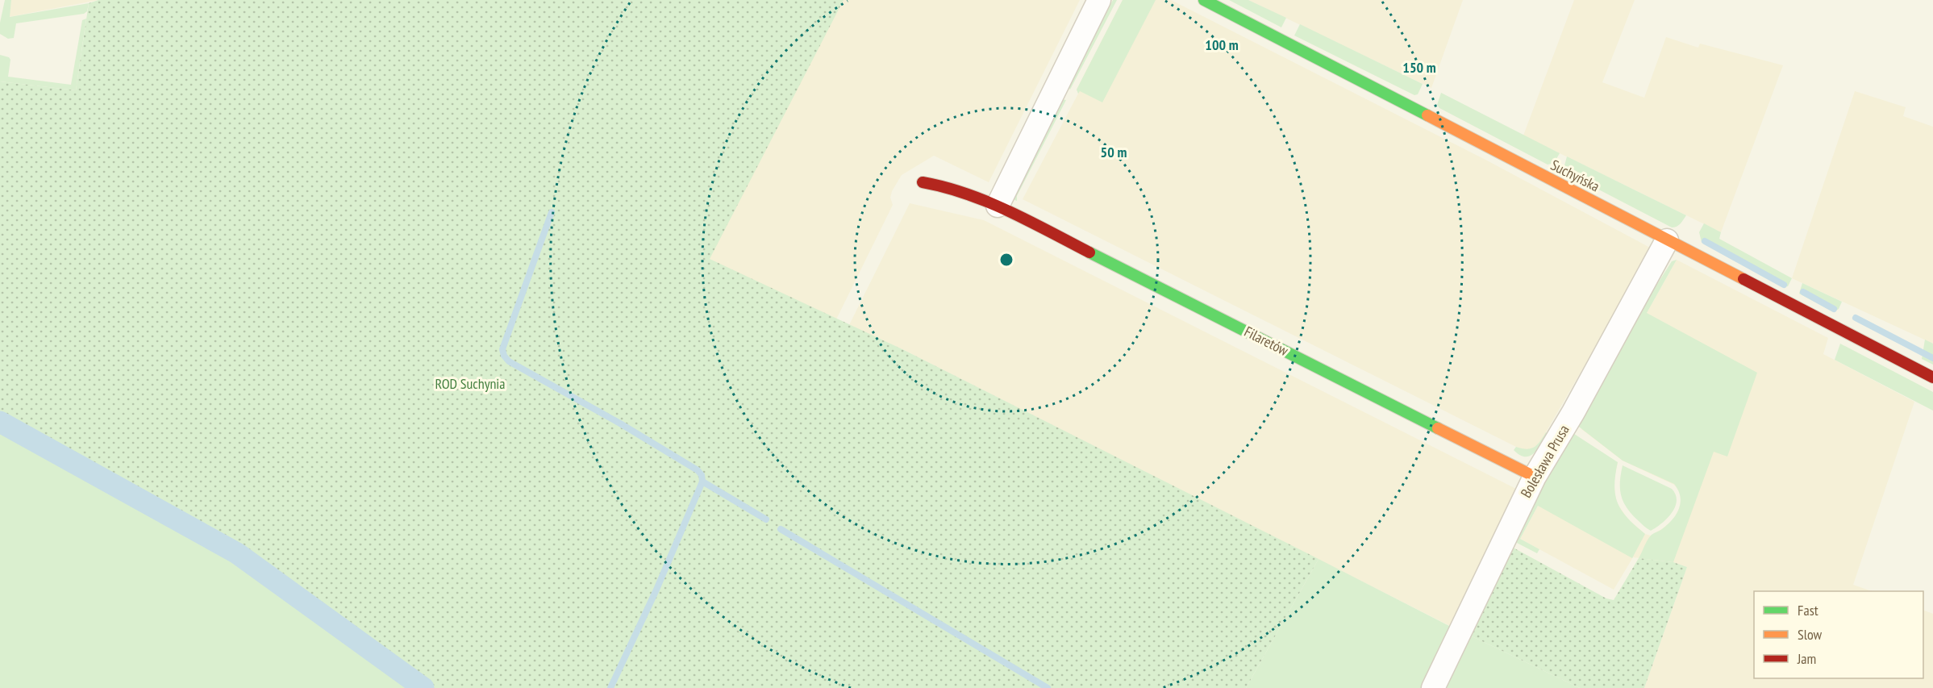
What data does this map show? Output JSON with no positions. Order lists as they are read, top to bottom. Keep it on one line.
{"streets":{"street":["Suchyńska","Filaretów","Bolesława Prusa"]},"crossings":[["Suchyńska","Bolesława Prusa"],["Filaretów","Bolesława Prusa"]],"parks":["ROD Suchynia"],"legend":["Fast","Slow","Jam"],"rings":["100 m","150 m","50 m"]}
